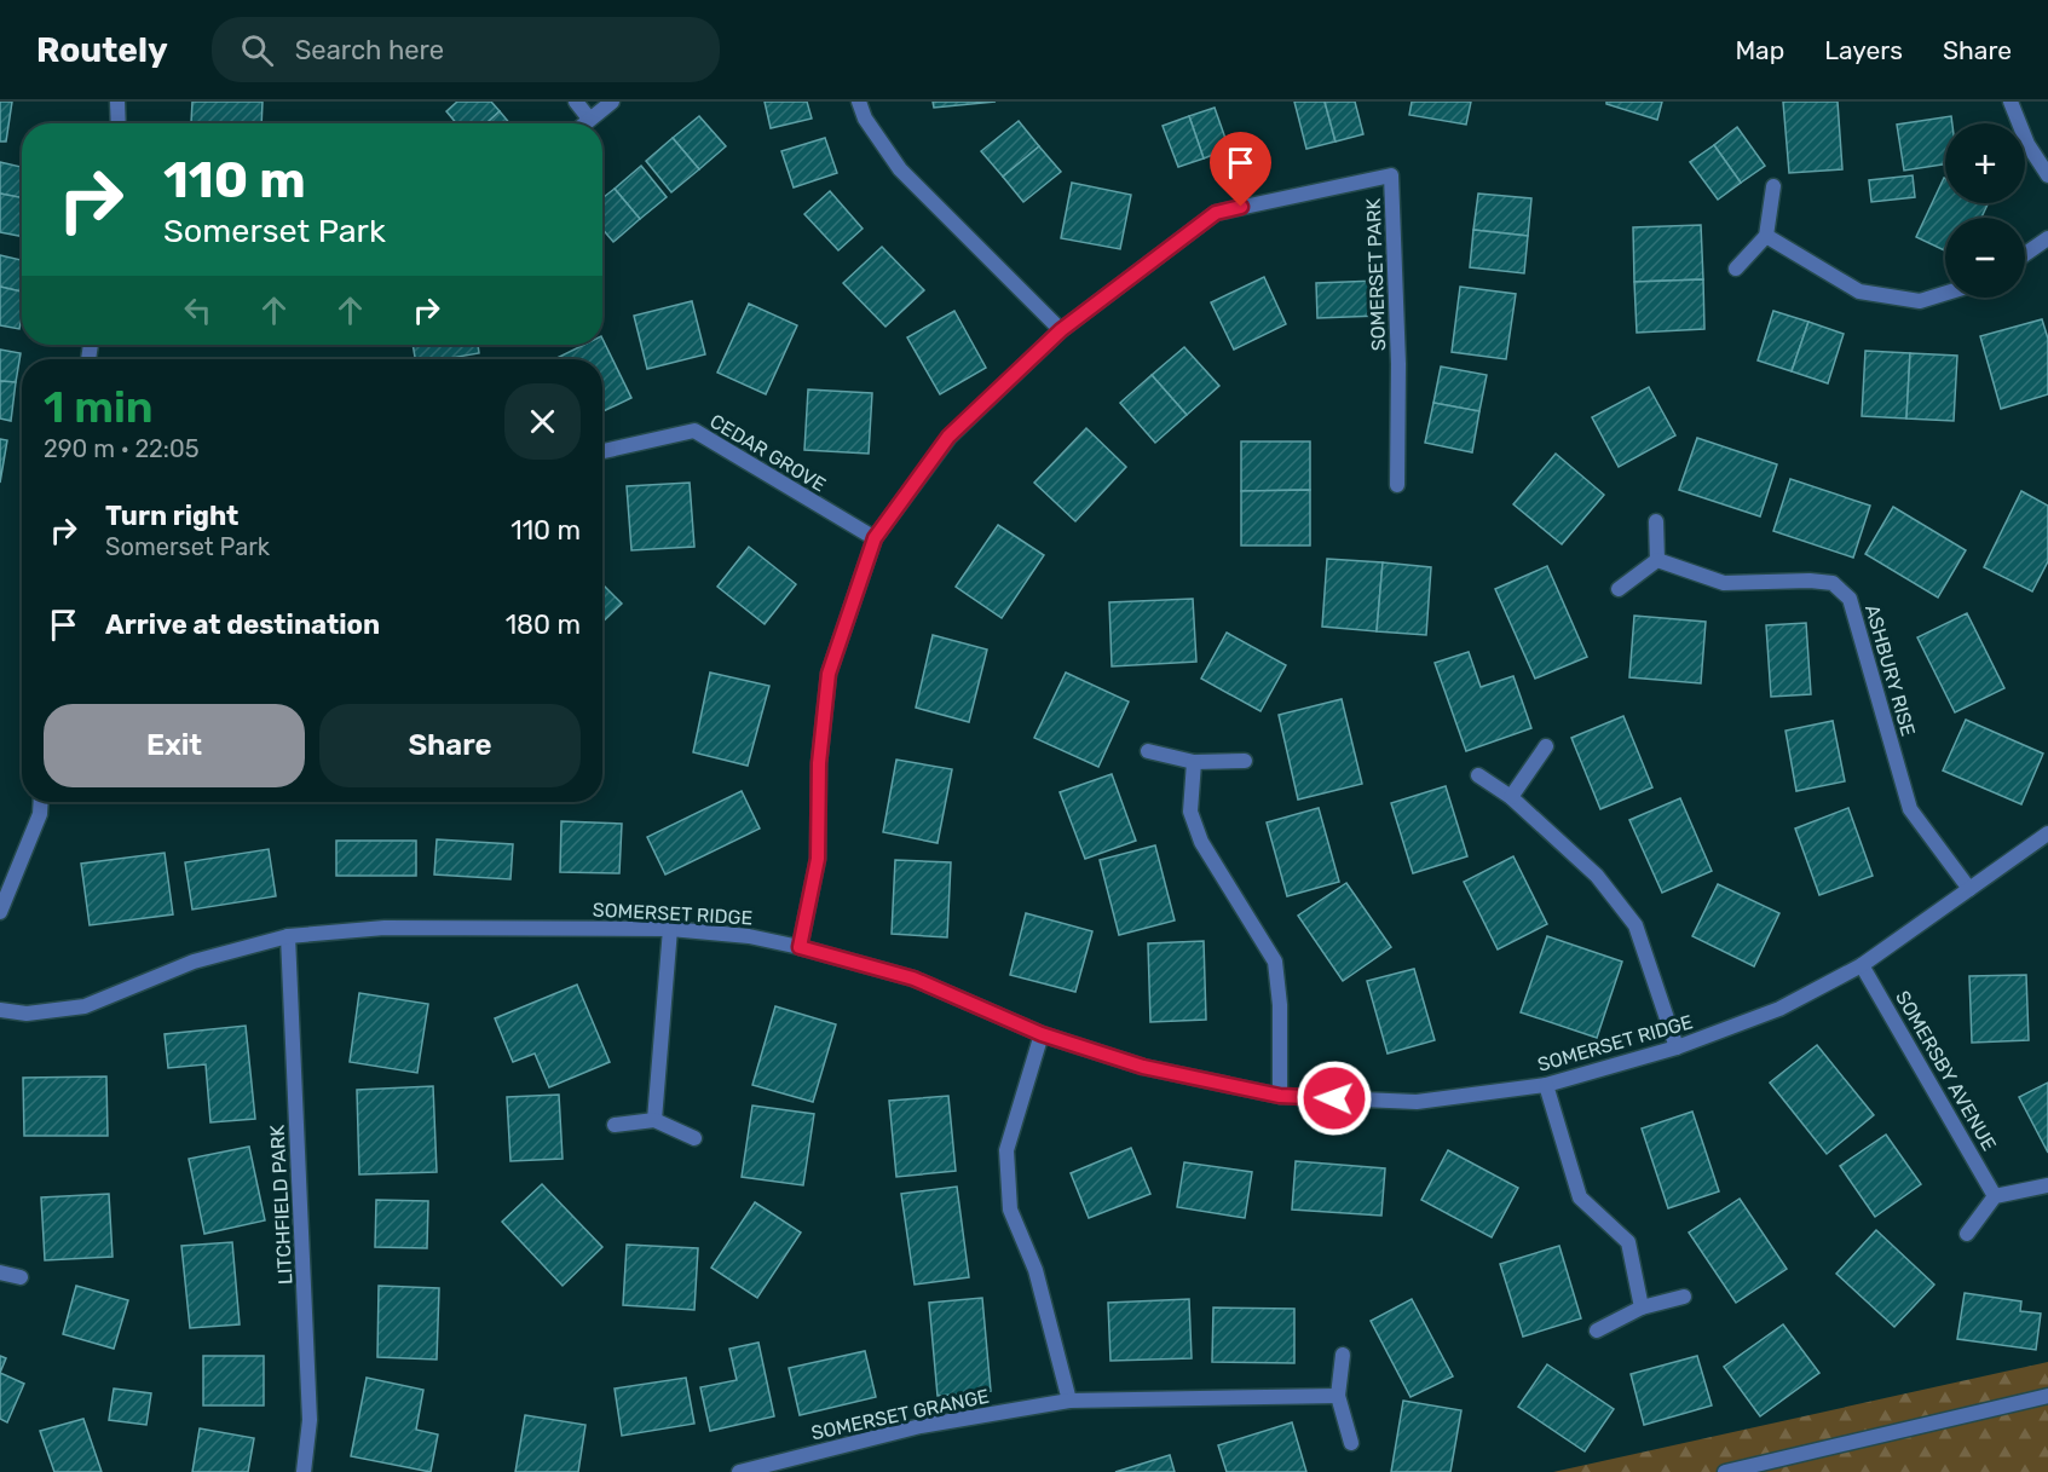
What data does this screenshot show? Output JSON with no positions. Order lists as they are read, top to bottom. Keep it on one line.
{"streets":{"street":["SOMERSET PARK","CEDAR GROVE","ASHBURY RISE","SOMERSET RIDGE","SOMERSBY AVENUE","LITCHFIELD PARK","SOMERSET GRANGE"]},"crossings":[["SOMERSET PARK","CEDAR GROVE"],["SOMERSET PARK","SOMERSET RIDGE"],["ASHBURY RISE","SOMERSET RIDGE"],["SOMERSET RIDGE","SOMERSBY AVENUE"],["SOMERSET RIDGE","LITCHFIELD PARK"]],"page":{"header":"Routely","search":"Search here","nav":["Map","Layers","Share"],"map_buttons":["+","−"],"turn":["110 m","Somerset Park"],"heading":["1 min","290 m · 22:05"],"list":[{"name":"Turn right","note":"Somerset Park","value":"110 m"},{"name":"Arrive at destination","value":"180 m"}],"buttons":["Exit","Share"]}}
